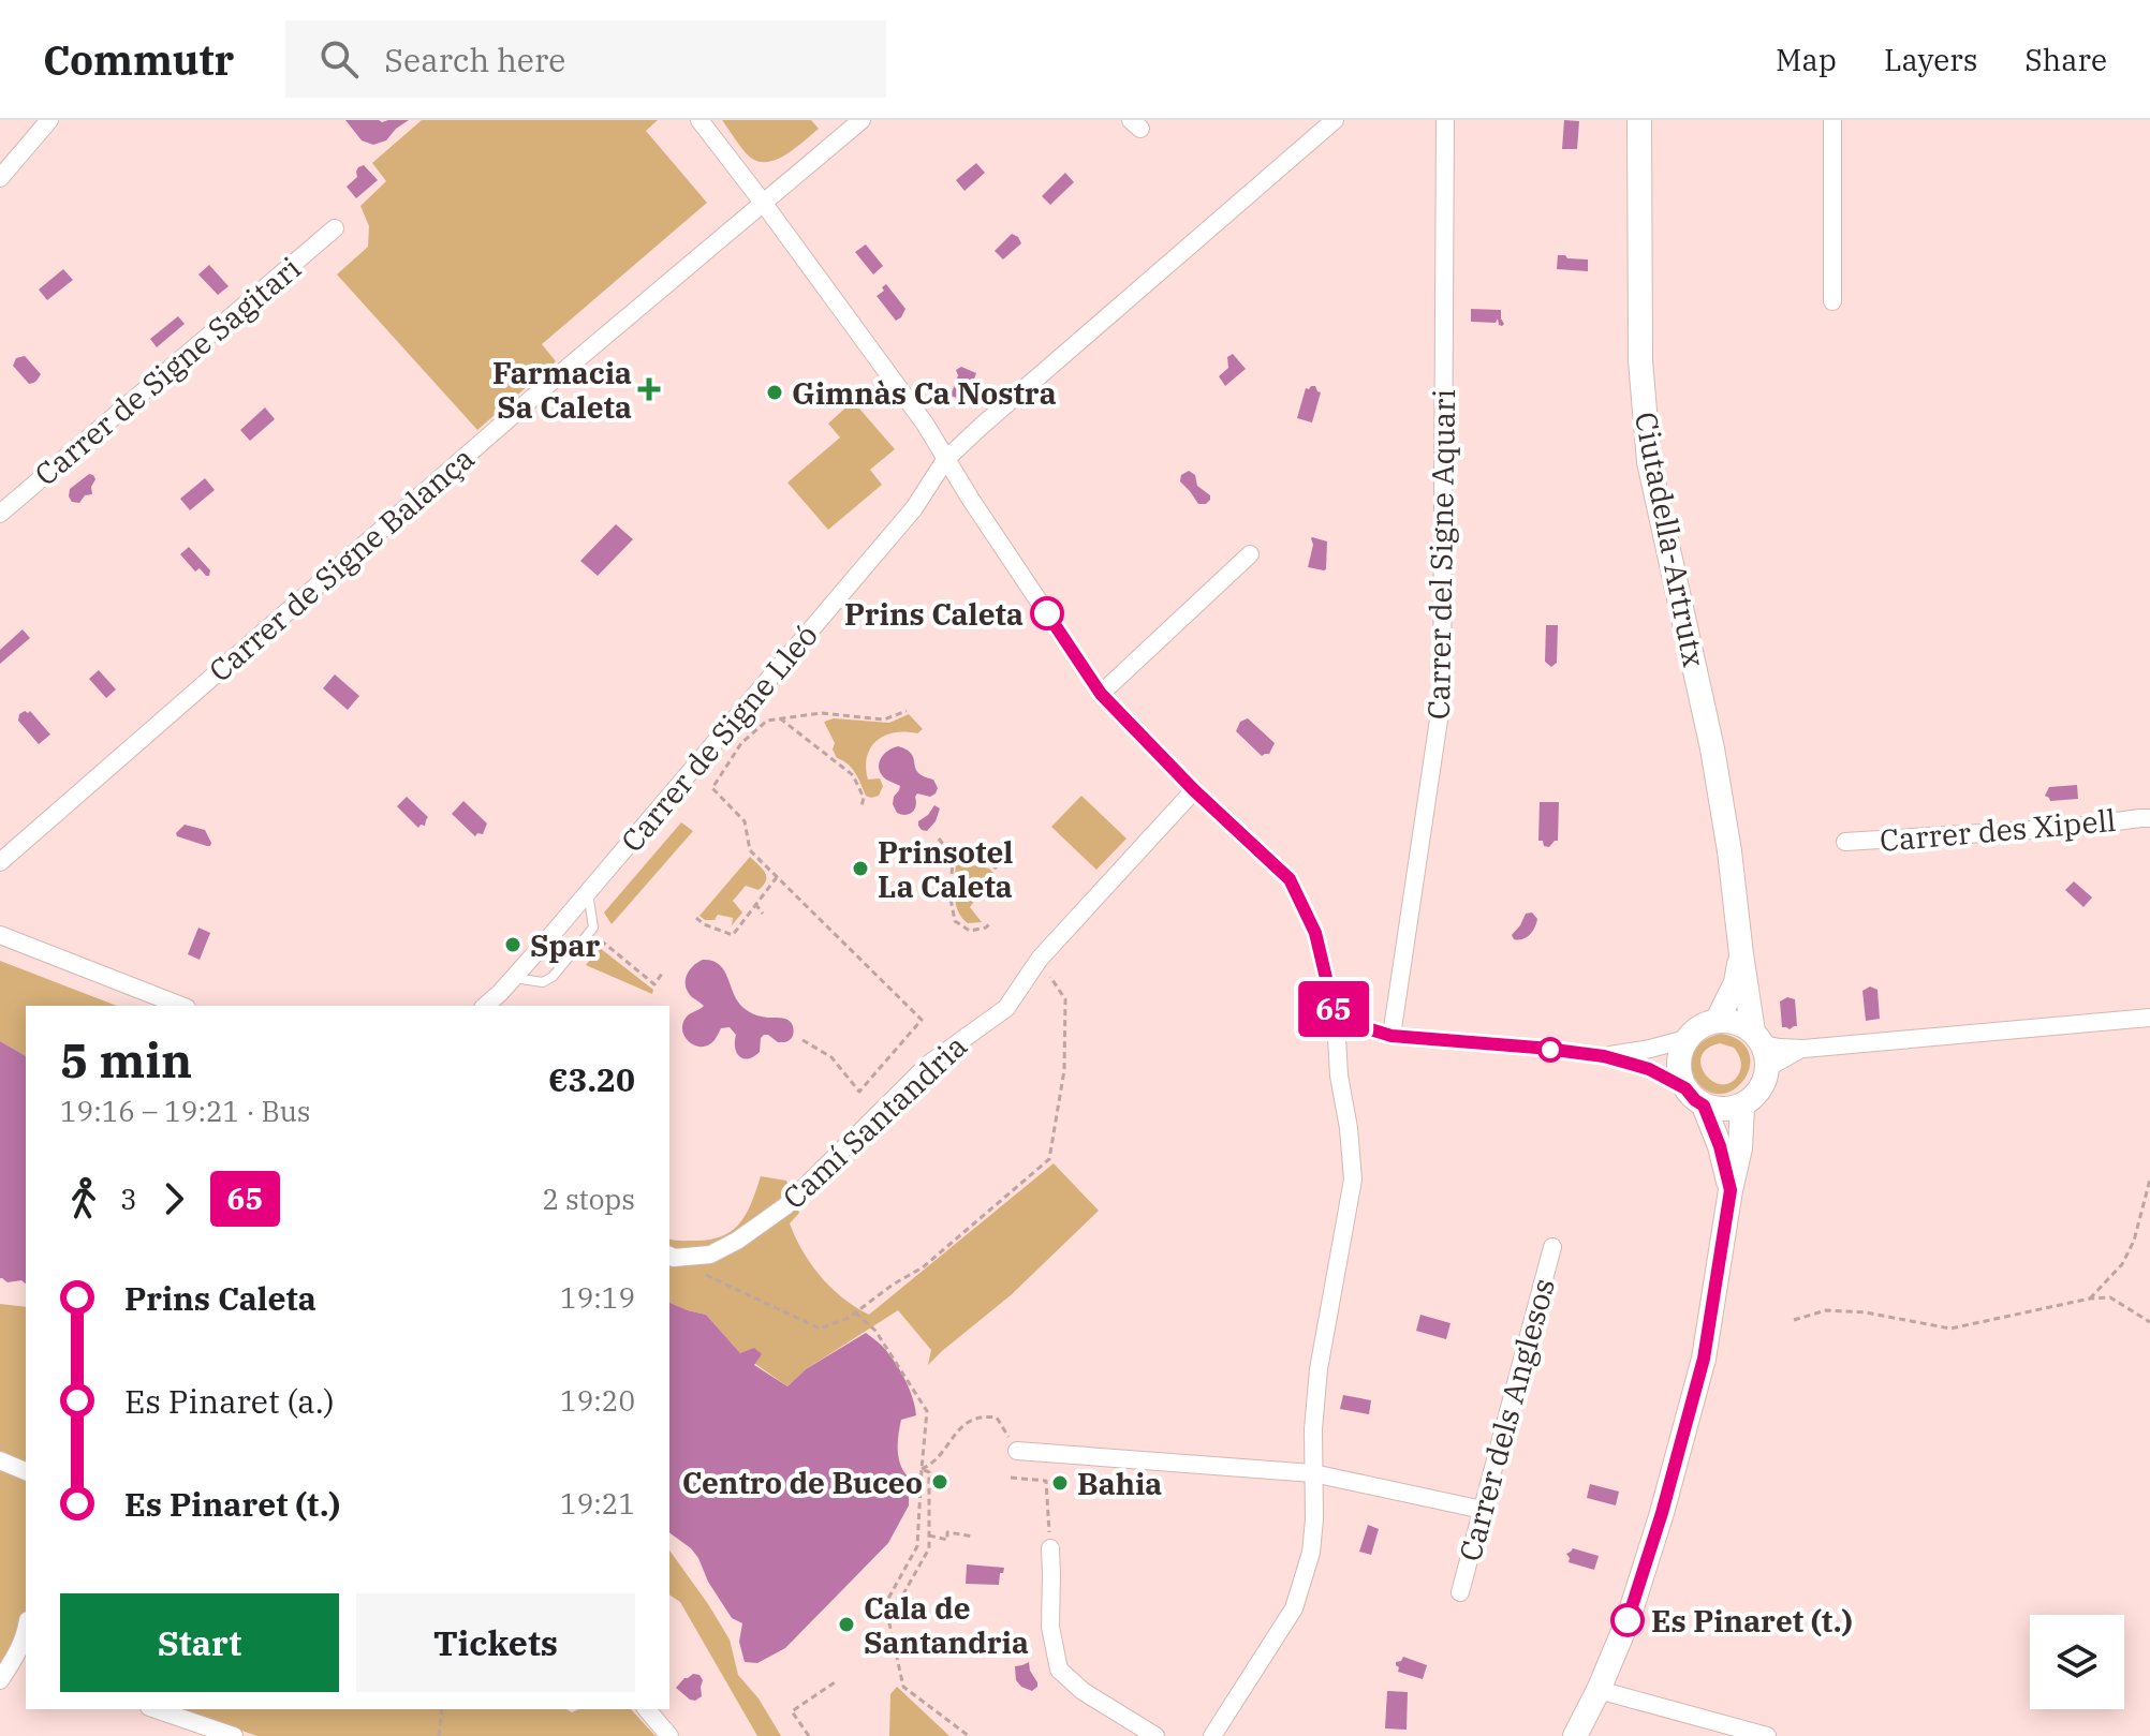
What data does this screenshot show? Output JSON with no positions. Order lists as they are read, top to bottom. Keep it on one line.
{"streets":{"main road":["Ciutadella-Artrutx"],"street":["Carrer de Signe Sagitari","Carrer del Signe Aquari","Carrer de Signe Balança","Carrer de Signe Lleó","Carrer des Xipell","Camí Santandria","Carrer dels Anglesos"]},"places":{"health":["Farmacia Sa Caleta"],"other":["Gimnàs Ca Nostra","Prins Caleta","Prinsotel La Caleta","Spar","Centro de Buceo","Bahia","Es Pinaret (t.)","Cala de Santandria"]},"lines":["bus line 65"],"page":{"header":"Commutr","search":"Search here","nav":["Map","Layers","Share"],"on_map":"65","heading":["5 min","19:16 – 19:21 · Bus","€3.20"],"legs":["3","65","2 stops"],"list":[{"name":"Prins Caleta","value":"19:19"},{"name":"Es Pinaret (a.)","value":"19:20"},{"name":"Es Pinaret (t.)","value":"19:21"}],"buttons":["Start","Tickets"]}}
